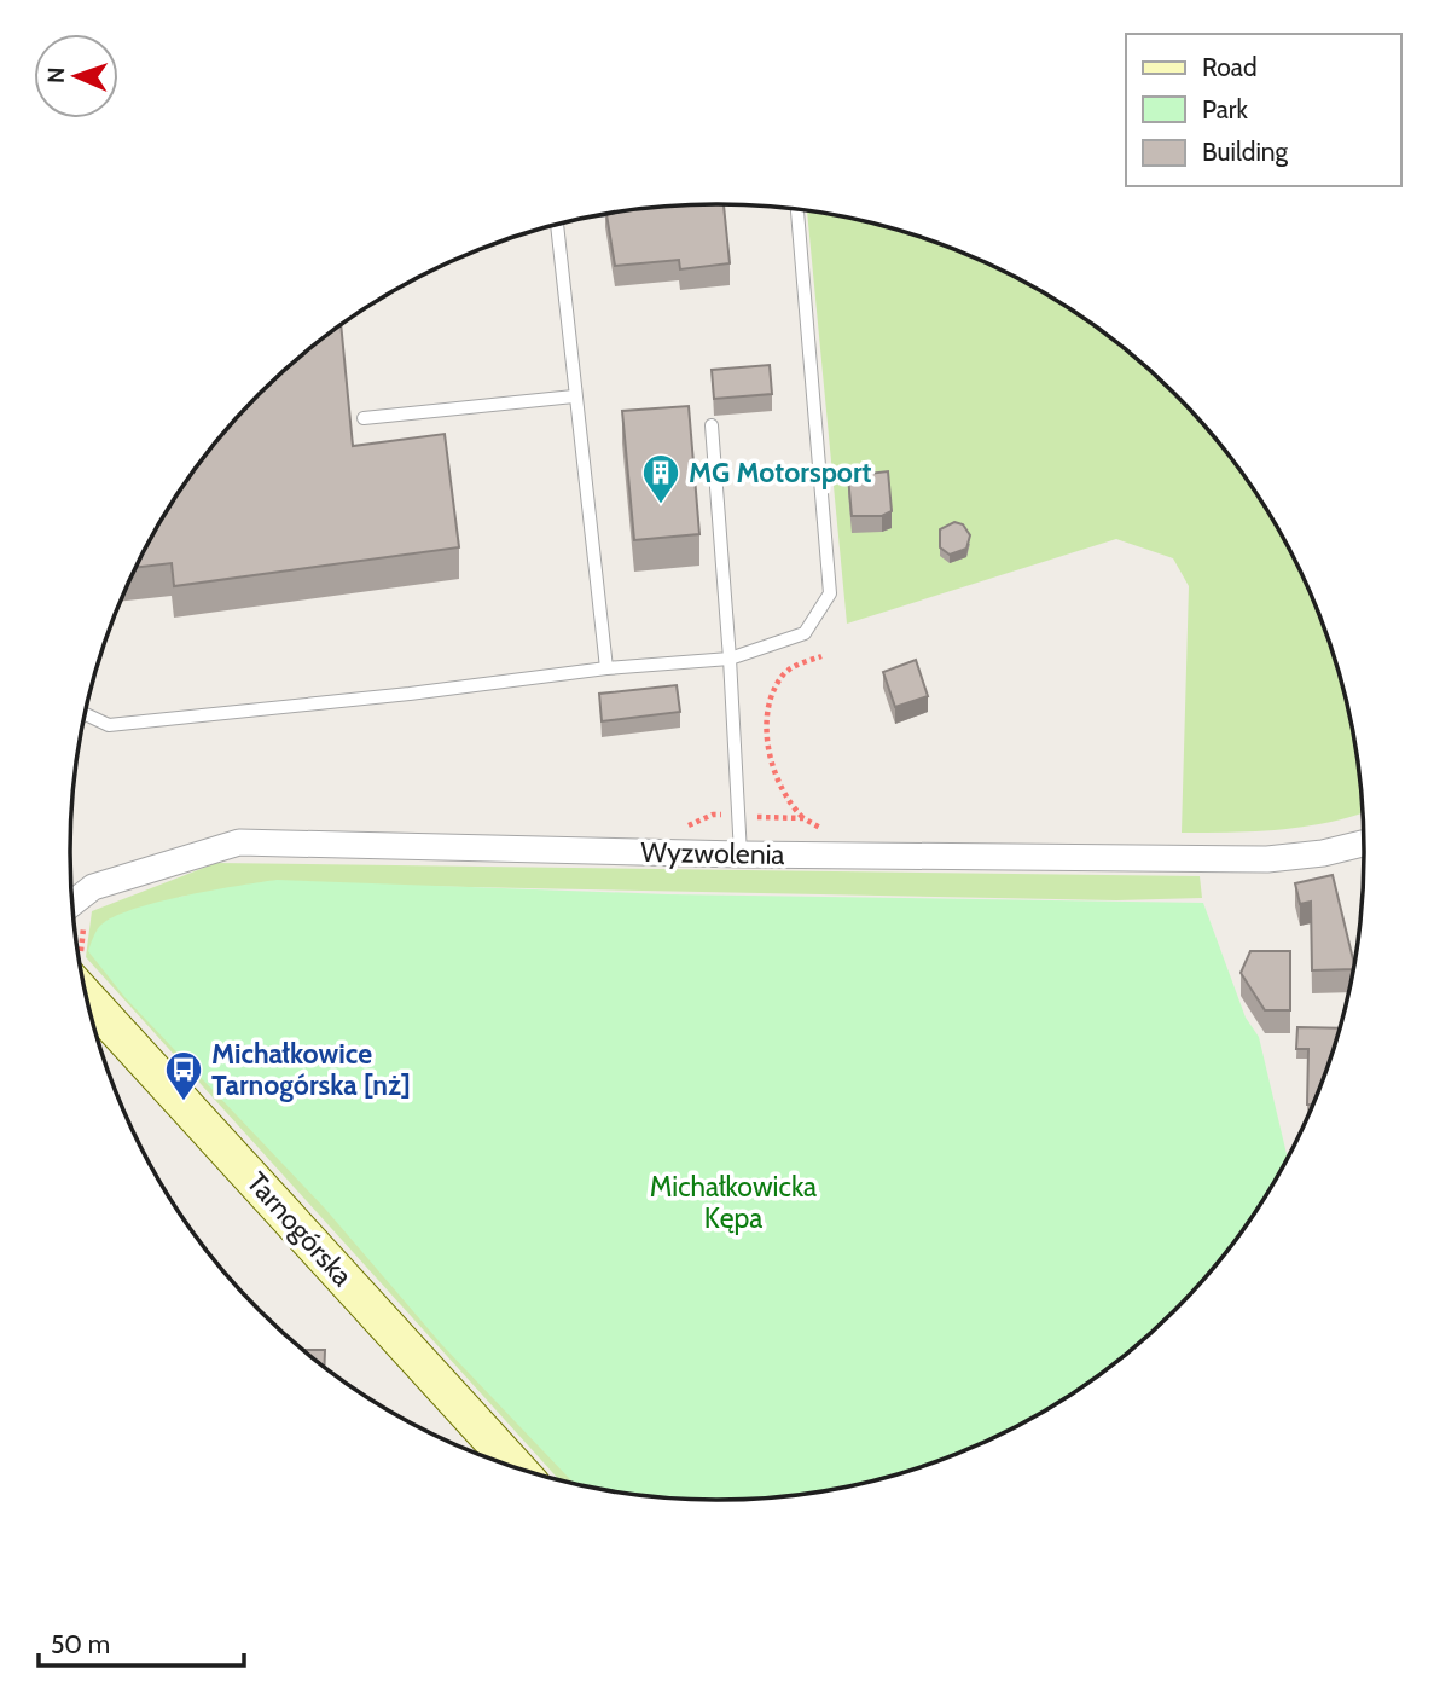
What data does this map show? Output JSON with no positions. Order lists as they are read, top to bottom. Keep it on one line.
{"streets":{"street":["Wyzwolenia","Tarnogórska"]},"parks":["Michałkowicka Kępa"],"places":{"building":["MG Motorsport"],"bus stop":["Michałkowice Tarnogórska [nż]"]},"legend":["Road","Park","Building"],"scale_bar":"50 m","north":"left"}
